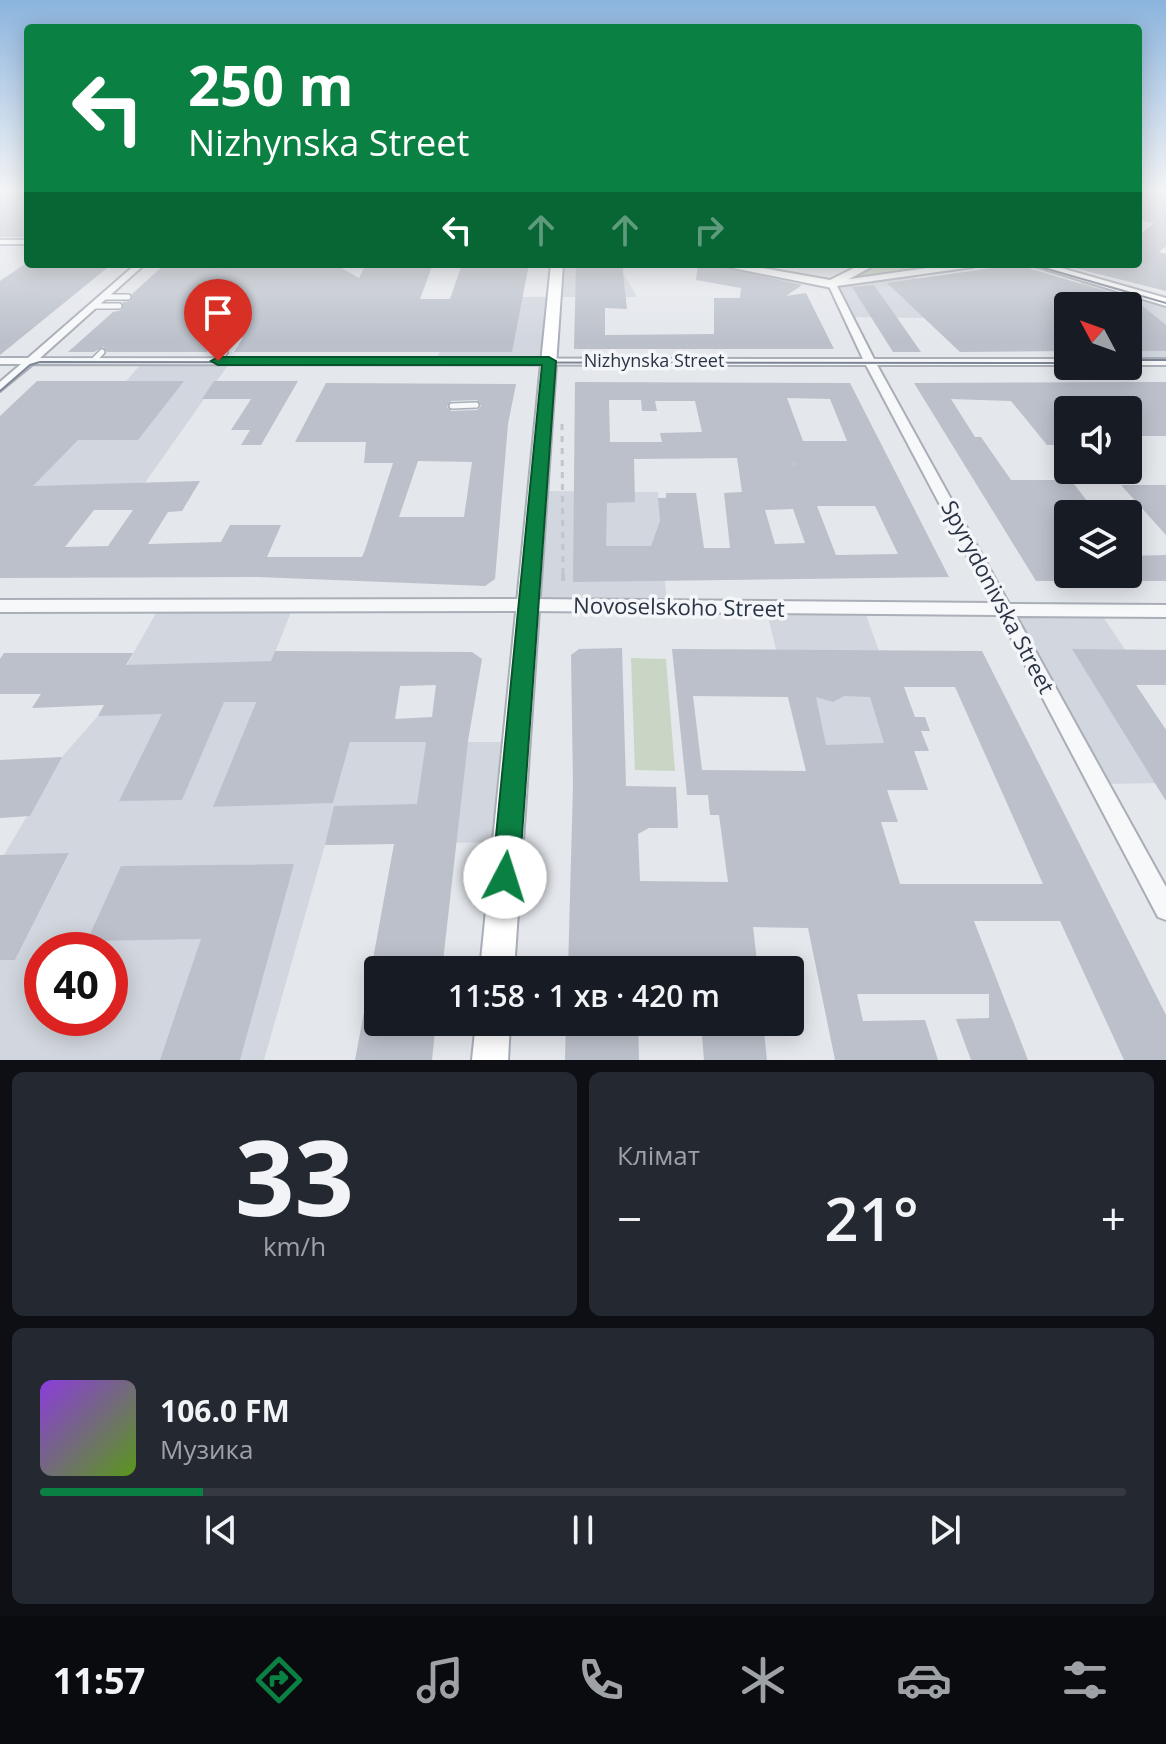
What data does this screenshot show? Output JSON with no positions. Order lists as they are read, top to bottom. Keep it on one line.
{"streets":{"street":["Nizhynska Street","Spyrydonivska Street","Novoselskoho Street"]},"crossings":[["Nizhynska Street","Spyrydonivska Street"],["Spyrydonivska Street","Novoselskoho Street"]],"north":"top left","page":{"turn":["250 m","Nizhynska Street"],"limit":"40","trip":"11:58 · 1 хв · 420 m","tile":[["33","km/h"],"Клімат"],"heat":["−","21°","+"],"song":["106.0 FM","Музика"],"tabs":"11:57"}}
